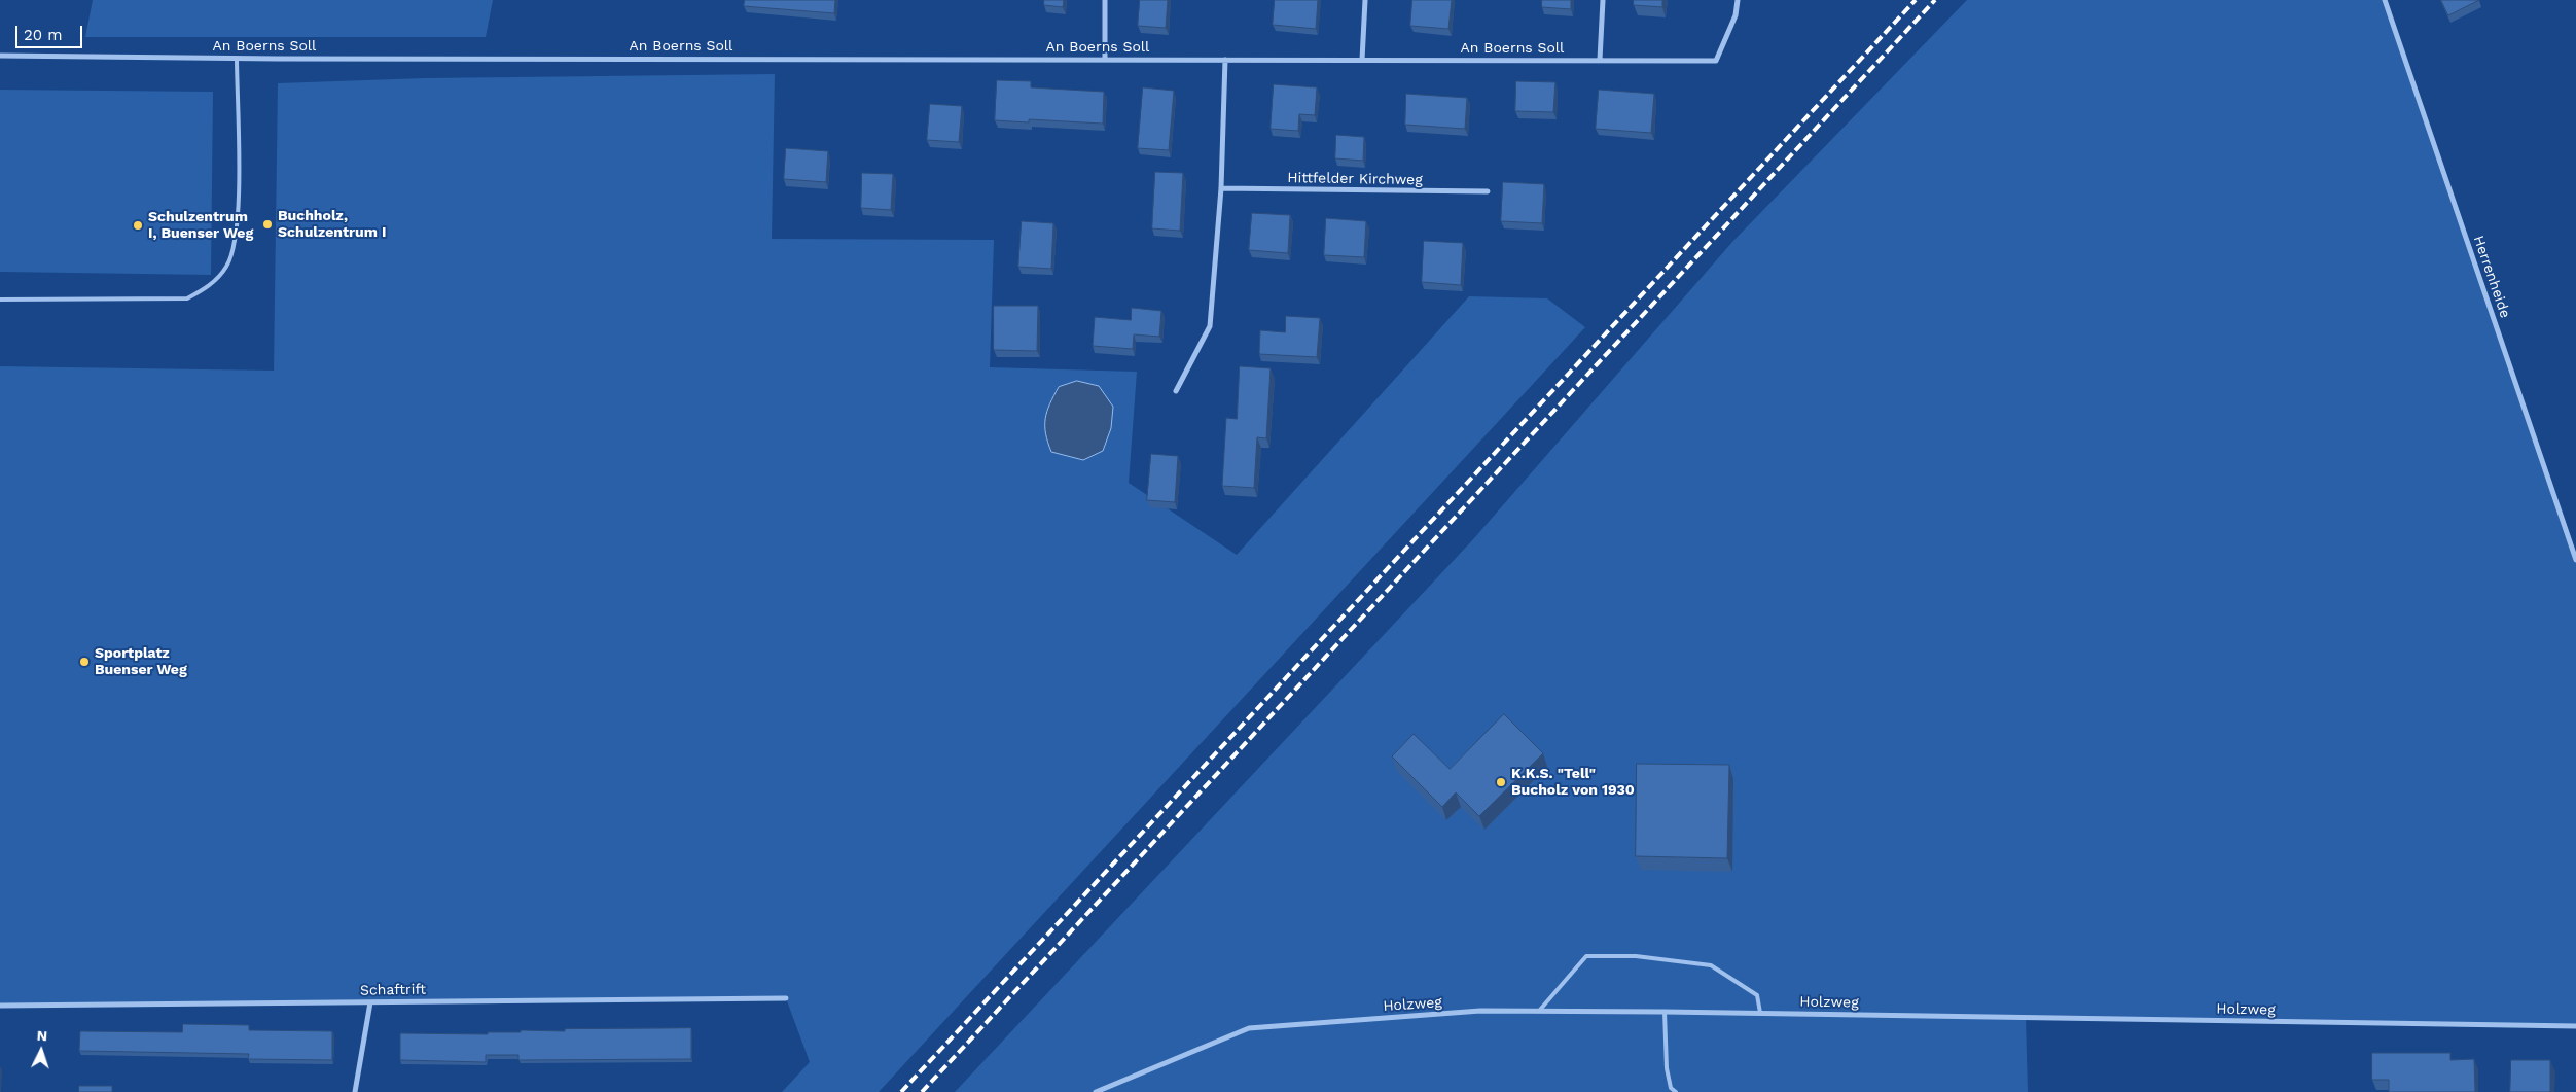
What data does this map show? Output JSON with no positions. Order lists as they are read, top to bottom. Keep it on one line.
{"streets":{"street":["An Boerns Soll","Hittfelder Kirchweg","Herrenheide","Schaftrift","Holzweg"]},"places":["Buchholz, Schulzentrum I","Schulzentrum I, Buenser Weg","Sportplatz Buenser Weg","K.K.S. \"Tell\" Bucholz von 1930"],"scale_bar":"20 m","north":"top"}
